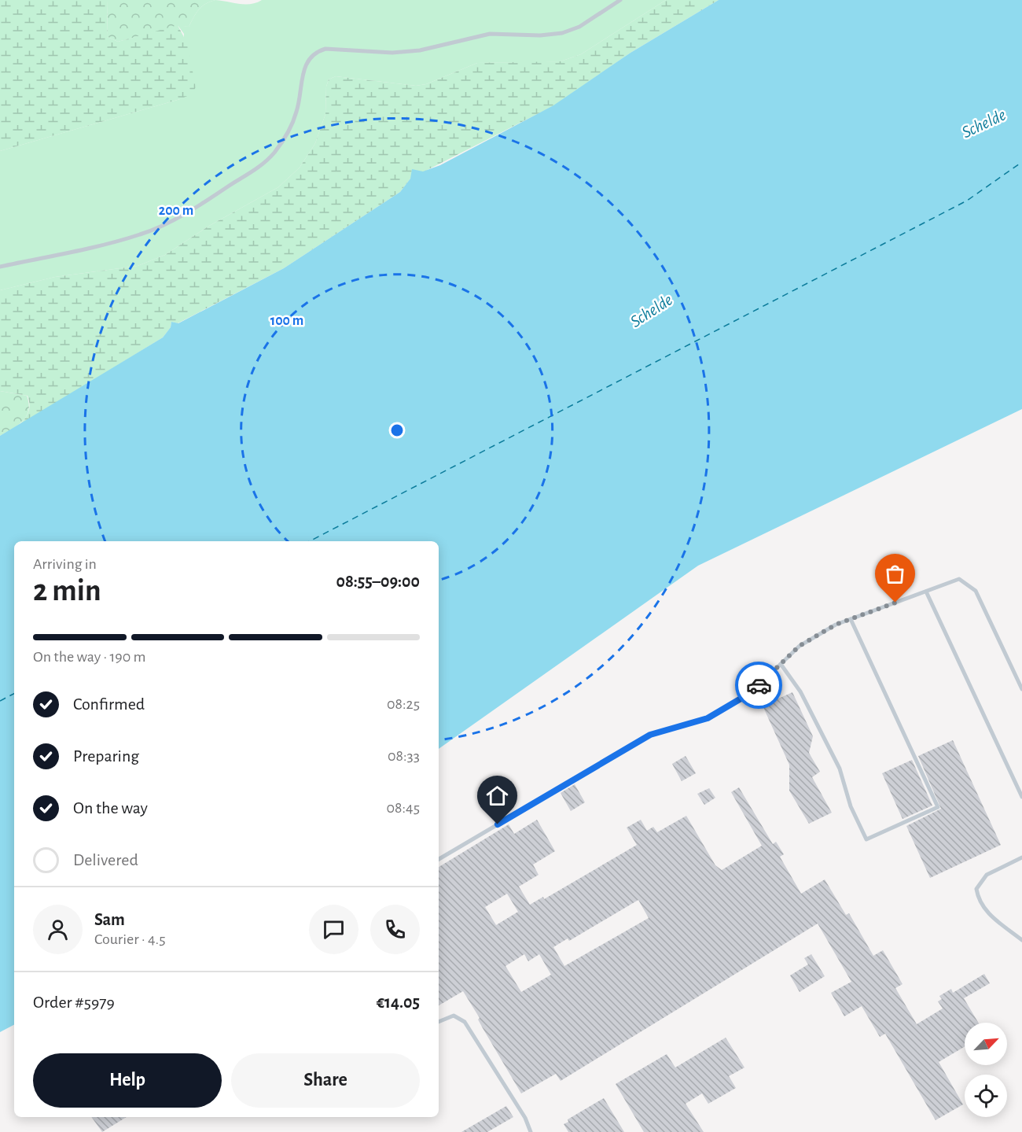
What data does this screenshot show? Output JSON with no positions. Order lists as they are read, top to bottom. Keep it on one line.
{"water":["Schelde"],"north":"top right","page":{"heading":["2 min","Arriving in","08:55–09:00"],"panel":["Sam","Courier · 4.5","Order #5979","€14.05"],"bar":"On the way · 190 m","list":[["Confirmed","08:25"],["Preparing","08:33"],["On the way","08:45"],"Delivered"],"buttons":["Help","Share"]},"rings":["200 m","100 m"]}
